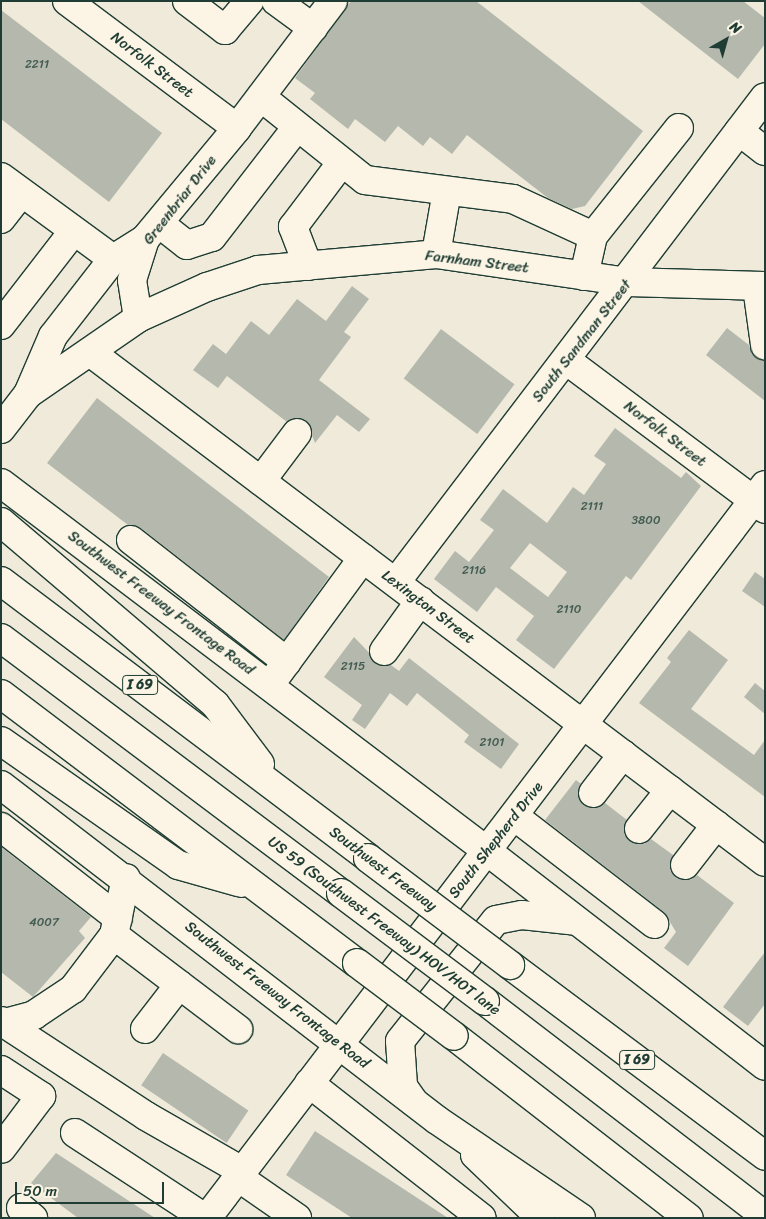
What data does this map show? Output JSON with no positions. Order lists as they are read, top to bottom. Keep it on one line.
{"streets":{"main road":["Norfolk Street","Greenbriar Drive","Farnham Street","South Sandman Street","Southwest Freeway Frontage Road","Lexington Street","I 69","South Shepherd Drive","Southwest Freeway","US 59 (Southwest Freeway) HOV/HOT lane"]},"crossings":[["Norfolk Street","Greenbriar Drive"],["Norfolk Street","South Sandman Street"],["Norfolk Street","South Shepherd Drive"],["Greenbriar Drive","Farnham Street"],["Farnham Street","South Sandman Street"],["South Sandman Street","Lexington Street"],["Southwest Freeway Frontage Road","South Shepherd Drive"],["Lexington Street","South Shepherd Drive"]],"house_numbers":["2211","2111","3800","2116","2110","2115","2101","4007"],"scale_bar":"50 m","north":"top right"}
